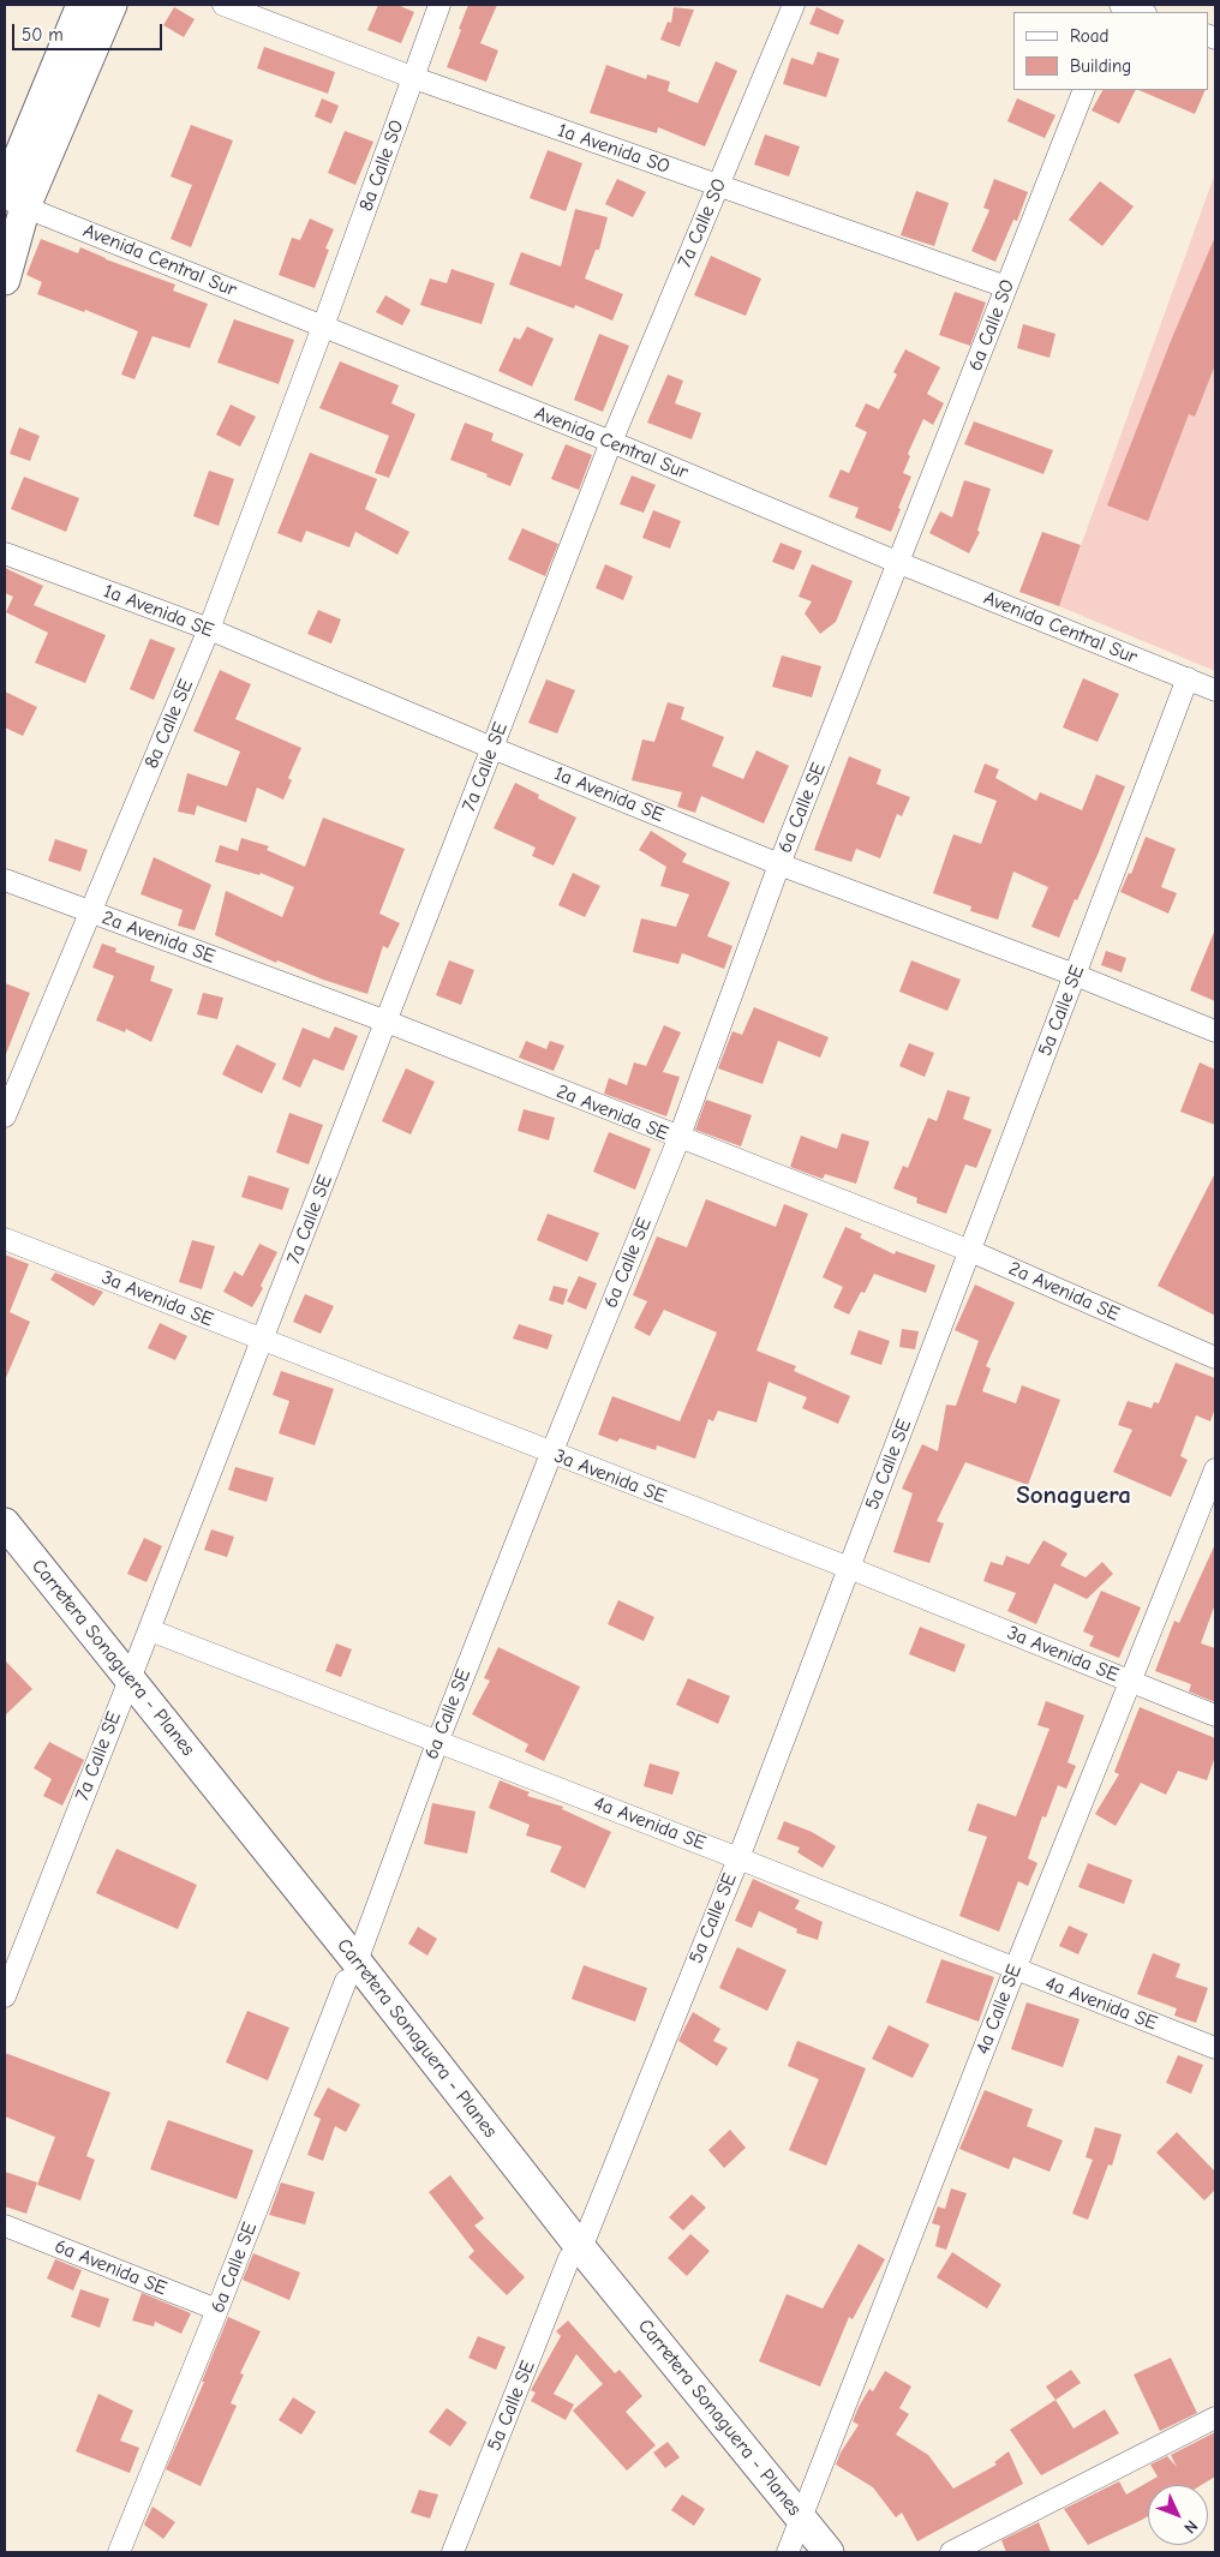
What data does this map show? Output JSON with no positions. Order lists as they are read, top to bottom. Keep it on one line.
{"streets":{"main road":["Carretera Sonaguera - Planes"],"street":["1a Avenida SO","8a Calle SO","7a Calle SO","Avenida Central Sur","6a Calle SO","1a Avenida SE","8a Calle SE","7a Calle SE","6a Calle SE","2a Avenida SE","5a Calle SE","3a Avenida SE","4a Avenida SE","4a Calle SE","6a Avenida SE"]},"crossings":[["1a Avenida SO","8a Calle SO"],["1a Avenida SO","7a Calle SO"],["1a Avenida SO","6a Calle SO"],["8a Calle SO","Avenida Central Sur"],["8a Calle SO","8a Calle SE"],["7a Calle SO","Avenida Central Sur"],["7a Calle SO","7a Calle SE"],["Avenida Central Sur","6a Calle SO"],["Avenida Central Sur","8a Calle SE"],["Avenida Central Sur","7a Calle SE"],["Avenida Central Sur","6a Calle SE"],["Avenida Central Sur","5a Calle SE"],["6a Calle SO","6a Calle SE"],["1a Avenida SE","8a Calle SE"],["1a Avenida SE","7a Calle SE"],["1a Avenida SE","6a Calle SE"],["1a Avenida SE","5a Calle SE"],["8a Calle SE","2a Avenida SE"],["7a Calle SE","2a Avenida SE"],["7a Calle SE","3a Avenida SE"],["7a Calle SE","Carretera Sonaguera - Planes"],["7a Calle SE","4a Avenida SE"],["6a Calle SE","2a Avenida SE"],["6a Calle SE","3a Avenida SE"],["6a Calle SE","Carretera Sonaguera - Planes"],["6a Calle SE","4a Avenida SE"],["6a Calle SE","6a Avenida SE"],["2a Avenida SE","5a Calle SE"],["5a Calle SE","3a Avenida SE"],["5a Calle SE","Carretera Sonaguera - Planes"],["5a Calle SE","4a Avenida SE"],["3a Avenida SE","4a Calle SE"],["Carretera Sonaguera - Planes","4a Calle SE"],["4a Avenida SE","4a Calle SE"]],"districts":["Sonaguera"],"legend":["Road","Building"],"scale_bar":"50 m","north":"bottom right"}
